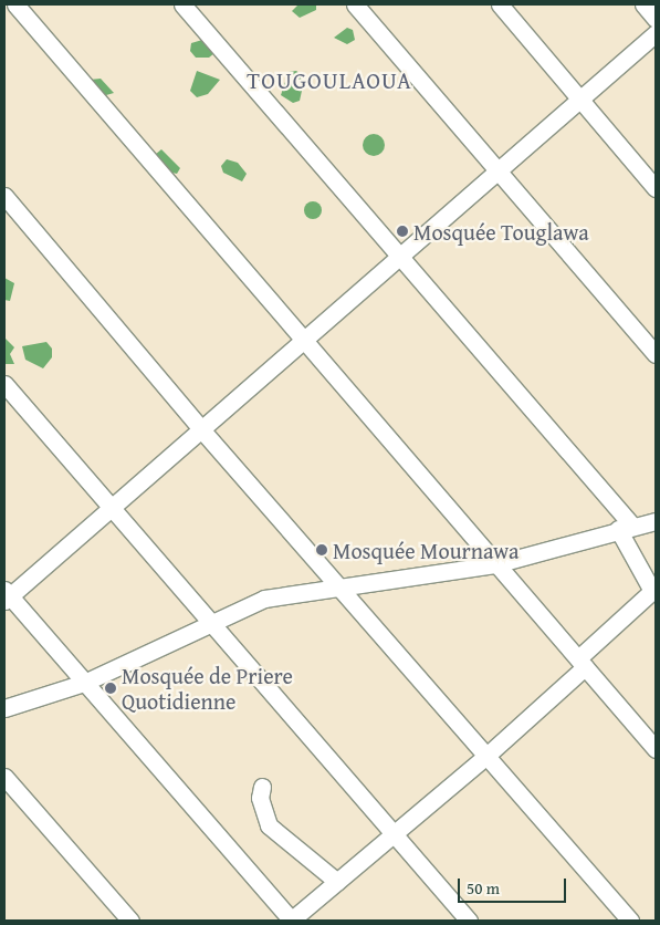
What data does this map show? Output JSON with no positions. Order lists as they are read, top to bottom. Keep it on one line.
{"districts":["TOUGOULAOUA"],"places":["Mosquée Touglawa","Mosquée Mournawa","Mosquée de Priere Quotidienne"],"scale_bar":"50 m"}
